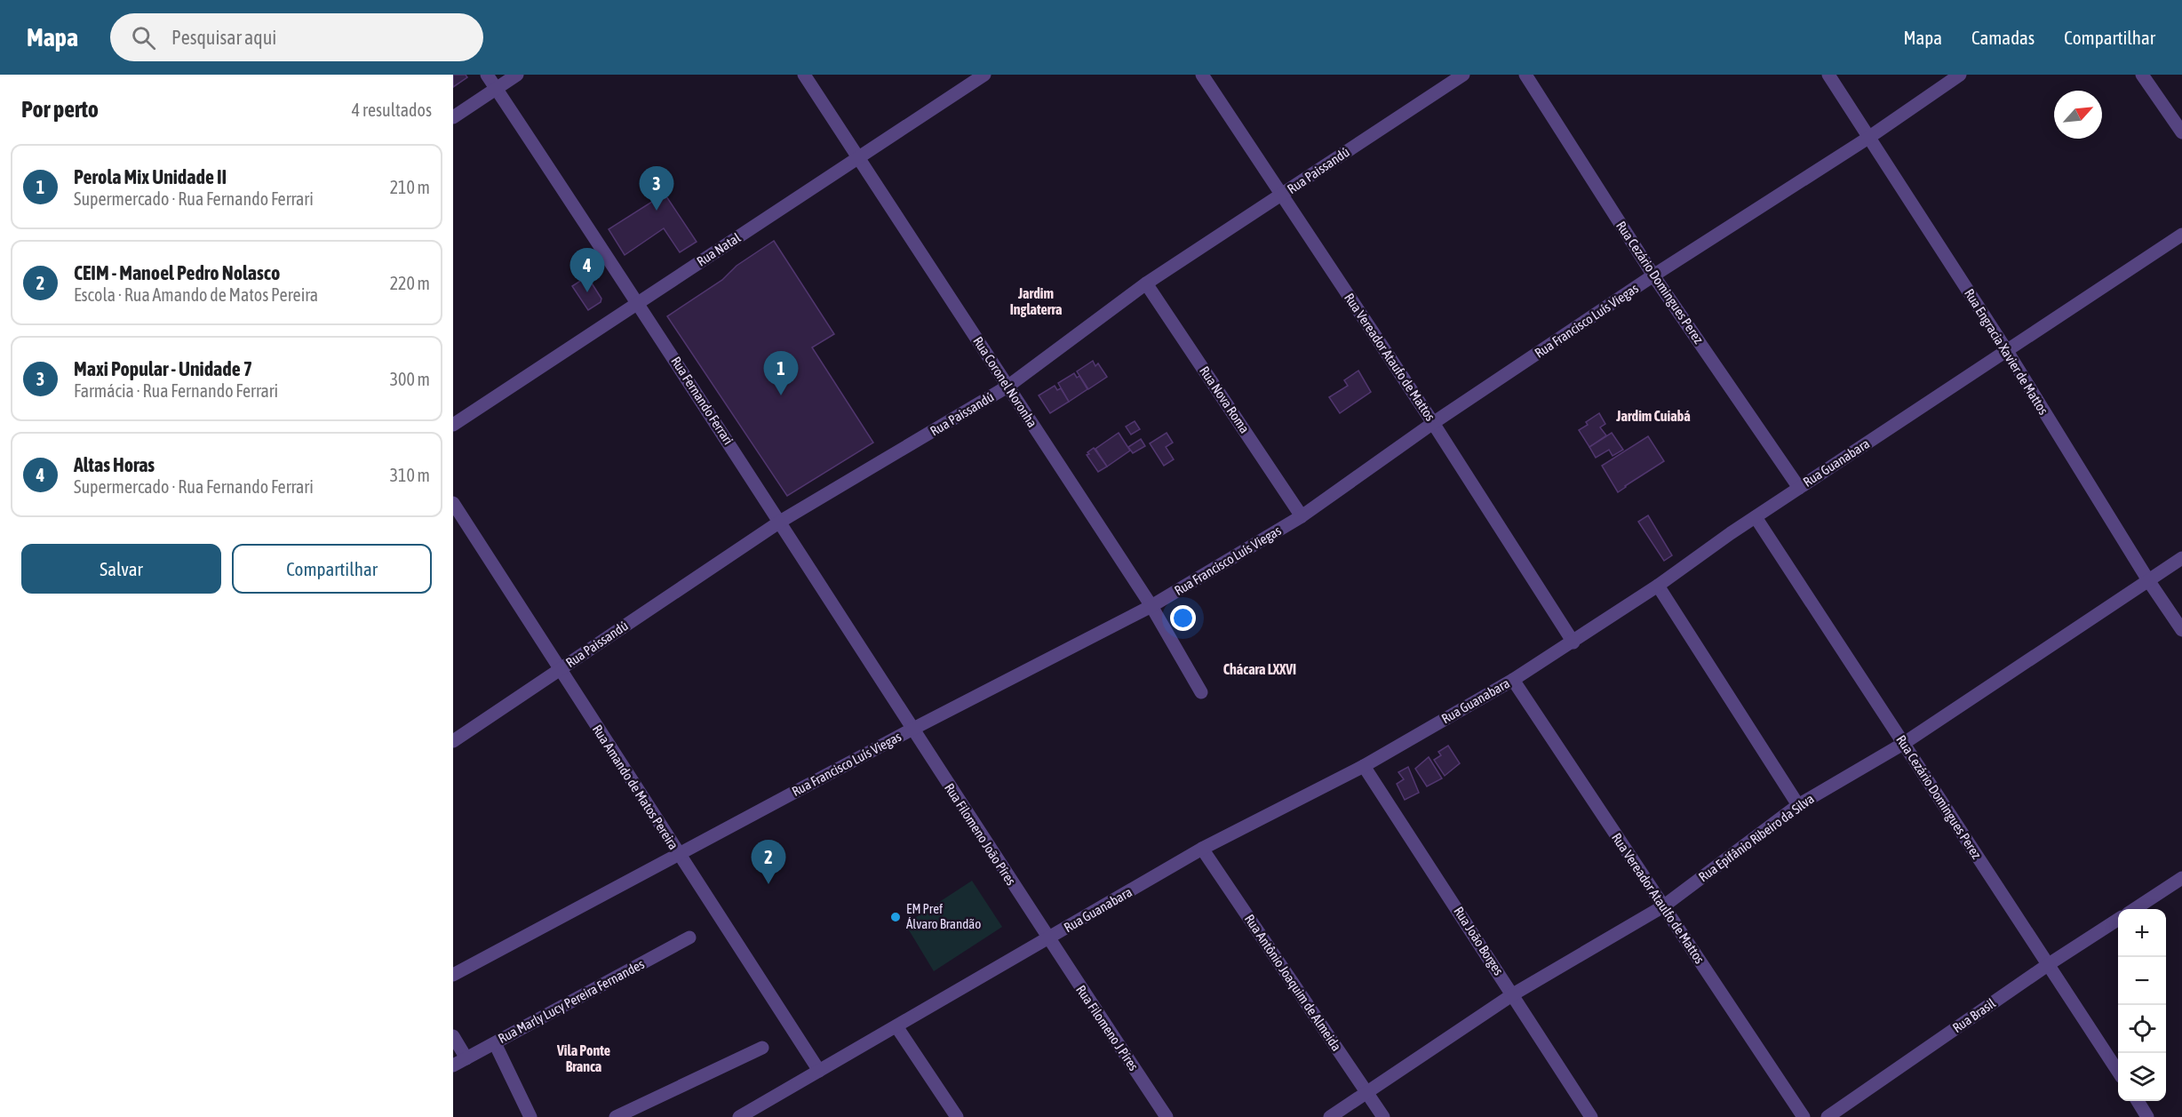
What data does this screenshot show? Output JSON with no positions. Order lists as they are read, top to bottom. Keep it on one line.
{"streets":{"street":["Rua Paissandú","Rua Natal","Rua Cezário Domingues Perez","Rua Francisco Luís Viegas","Rua Engracia Xavier de Mattos","Rua Vereador Ataufo de Mattos","Rua Coronel Noronha","Rua Nova Roma","Rua Fernando Ferrari","Rua Guanabara","Rua Amando de Matos Pereira","Rua Filomeno João Píres","Rua Epifânio Ribeiro da Silva","Rua Vereador Ataulfo de Mattos","Rua João Borges","Rua Antônio Joaquim de Almeida","Rua Marly Lucy Pereira Fernandes","Rua Brasil","Rua Filomeno J Píres"]},"crossings":[["Rua Paissandú","Rua Vereador Ataufo de Mattos"],["Rua Paissandú","Rua Coronel Noronha"],["Rua Paissandú","Rua Nova Roma"],["Rua Paissandú","Rua Fernando Ferrari"],["Rua Paissandú","Rua Amando de Matos Pereira"],["Rua Natal","Rua Coronel Noronha"],["Rua Natal","Rua Fernando Ferrari"],["Rua Cezário Domingues Perez","Rua Francisco Luís Viegas"],["Rua Cezário Domingues Perez","Rua Guanabara"],["Rua Cezário Domingues Perez","Rua Epifânio Ribeiro da Silva"],["Rua Cezário Domingues Perez","Rua Brasil"],["Rua Francisco Luís Viegas","Rua Engracia Xavier de Mattos"],["Rua Francisco Luís Viegas","Rua Vereador Ataufo de Mattos"],["Rua Francisco Luís Viegas","Rua Coronel Noronha"],["Rua Francisco Luís Viegas","Rua Nova Roma"],["Rua Francisco Luís Viegas","Rua Fernando Ferrari"],["Rua Francisco Luís Viegas","Rua Amando de Matos Pereira"],["Rua Francisco Luís Viegas","Rua Filomeno João Píres"],["Rua Engracia Xavier de Mattos","Rua Guanabara"],["Rua Engracia Xavier de Mattos","Rua Epifânio Ribeiro da Silva"],["Rua Vereador Ataufo de Mattos","Rua Guanabara"],["Rua Fernando Ferrari","Rua Filomeno João Píres"],["Rua Guanabara","Rua Amando de Matos Pereira"],["Rua Guanabara","Rua Filomeno João Píres"],["Rua Guanabara","Rua Vereador Ataulfo de Mattos"],["Rua Guanabara","Rua João Borges"],["Rua Guanabara","Rua Antônio Joaquim de Almeida"],["Rua Guanabara","Rua Filomeno J Píres"],["Rua Filomeno João Píres","Rua Filomeno J Píres"],["Rua Epifânio Ribeiro da Silva","Rua Vereador Ataulfo de Mattos"],["Rua Epifânio Ribeiro da Silva","Rua João Borges"],["Rua Epifânio Ribeiro da Silva","Rua Antônio Joaquim de Almeida"]],"districts":["Jardim Inglaterra","Jardim Cuiabá","Chácara LXXVI","Vila Ponte Branca"],"places":["EM Pref Álvaro Brandão"],"north":"top right","page":{"header":"Mapa","search":"Pesquisar aqui","nav":["Mapa","Camadas","Compartilhar"],"heading":["Por perto","4 resultados"],"list":[{"mark":"1","name":"Perola Mix Unidade II","note":"Supermercado · Rua Fernando Ferrari","value":"210 m"},{"mark":"2","name":"CEIM - Manoel Pedro Nolasco","note":"Escola · Rua Amando de Matos Pereira","value":"220 m"},{"mark":"3","name":"Maxi Popular - Unidade 7","note":"Farmácia · Rua Fernando Ferrari","value":"300 m"},{"mark":"4","name":"Altas Horas","note":"Supermercado · Rua Fernando Ferrari","value":"310 m"}],"pins":["3","4","1","2"],"buttons":["Salvar","Compartilhar"],"map_buttons":["+","−"]}}
